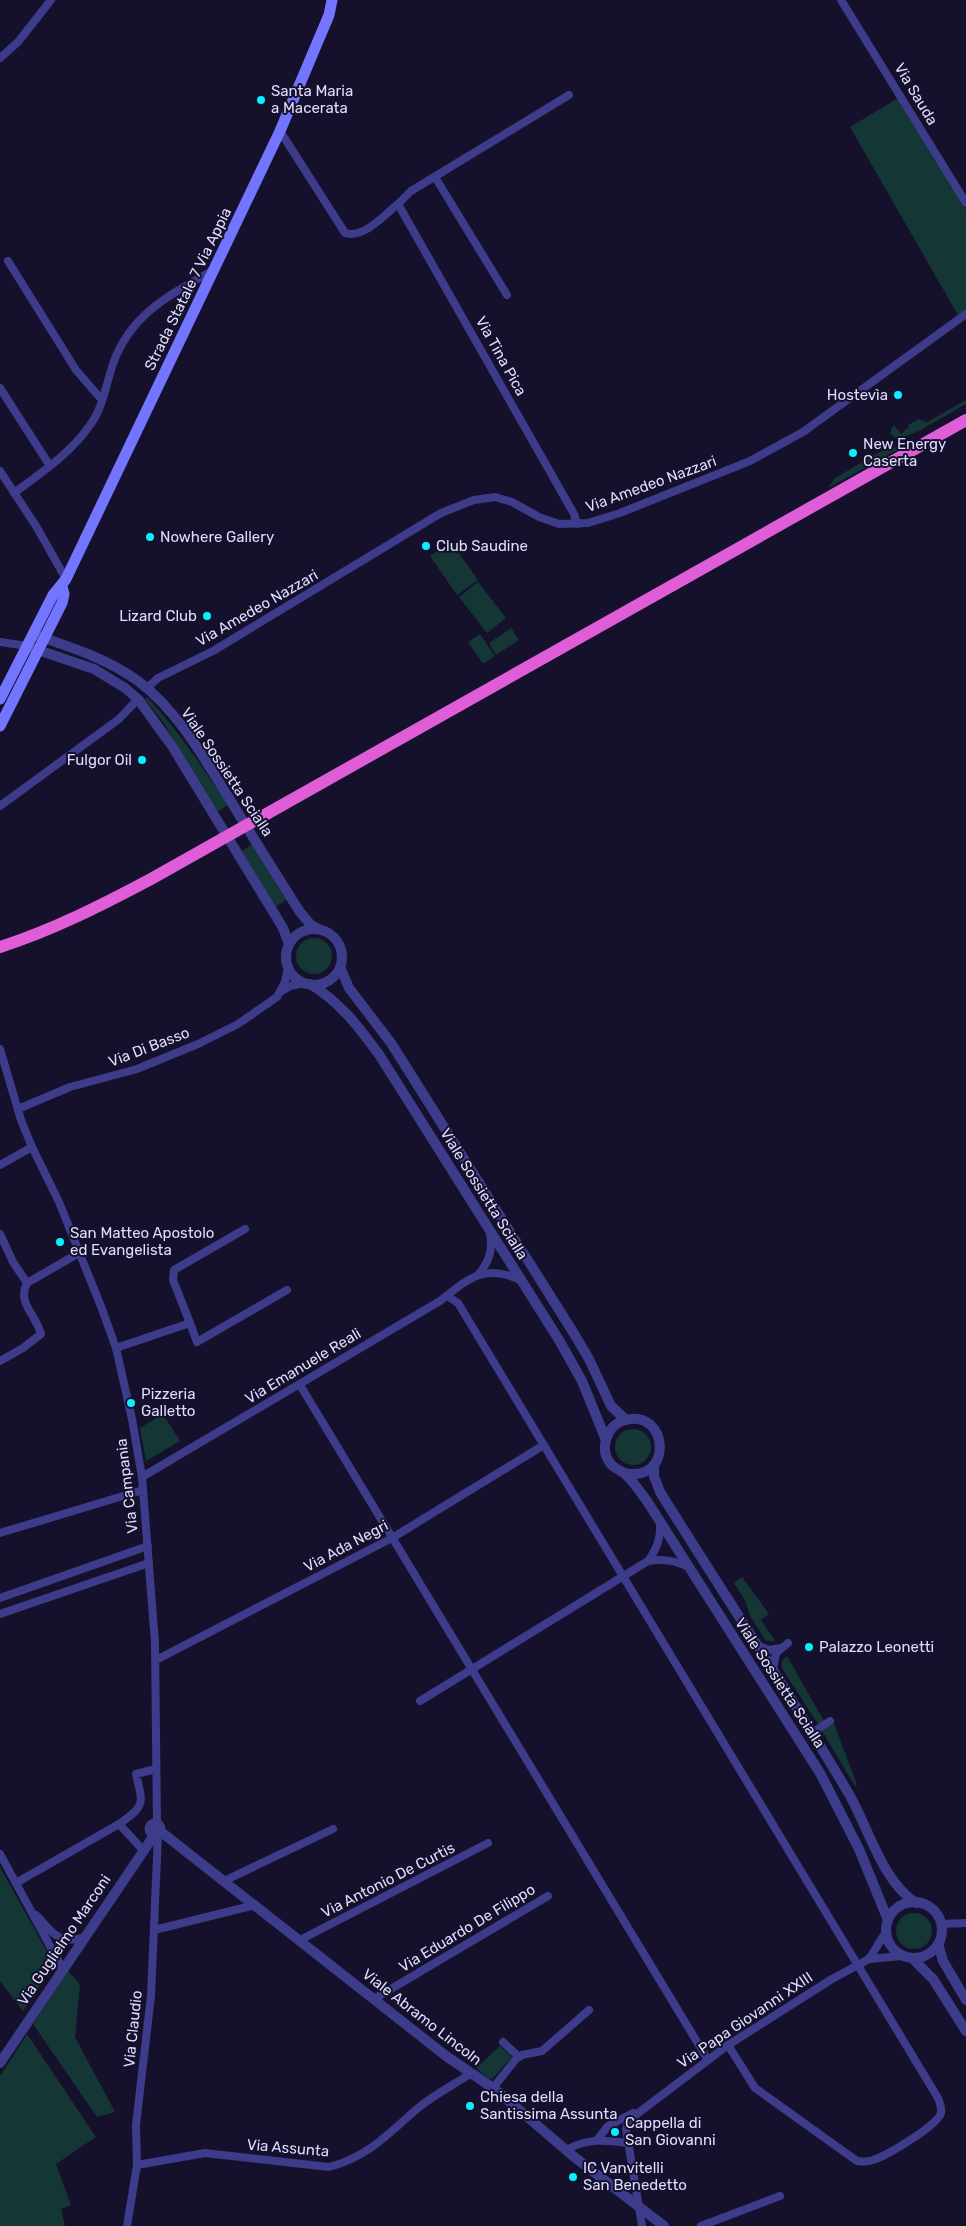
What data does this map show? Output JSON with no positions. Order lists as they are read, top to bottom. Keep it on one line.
{"streets":{"main road":["Strada Statale 7 Via Appia"],"street":["Via Sauda","Via Tina Pica","Via Amedeo Nazzari","Viale Sossietta Scialla","Via Di Basso","Via Emanuele Reali","Via Campania","Via Ada Negri","Via Antonio De Curtis","Via Eduardo De Filippo","Via Guglielmo Marconi","Viale Abramo Lincoln","Via Papa Giovanni XXIII","Via Claudio","Via Assunta"]},"crossings":[["Strada Statale 7 Via Appia","Viale Sossietta Scialla"],["Via Tina Pica","Via Amedeo Nazzari"],["Via Amedeo Nazzari","Viale Sossietta Scialla"],["Viale Sossietta Scialla","Via Di Basso"],["Viale Sossietta Scialla","Via Emanuele Reali"],["Viale Sossietta Scialla","Via Papa Giovanni XXIII"],["Via Di Basso","Via Campania"],["Via Emanuele Reali","Via Campania"],["Via Campania","Via Ada Negri"],["Via Campania","Via Guglielmo Marconi"],["Via Campania","Viale Abramo Lincoln"],["Via Campania","Via Claudio"],["Via Antonio De Curtis","Viale Abramo Lincoln"],["Via Eduardo De Filippo","Viale Abramo Lincoln"],["Via Guglielmo Marconi","Viale Abramo Lincoln"],["Via Guglielmo Marconi","Via Claudio"],["Viale Abramo Lincoln","Via Papa Giovanni XXIII"],["Viale Abramo Lincoln","Via Claudio"],["Viale Abramo Lincoln","Via Assunta"],["Via Claudio","Via Assunta"]],"places":["Santa Maria a Macerata","Hostevìa","New Energy Caserta","Nowhere Gallery","Club Saudine","Lizard Club","Fulgor Oil","San Matteo Apostolo ed Evangelista","Pizzeria Galletto","Palazzo Leonetti","Chiesa della Santissima Assunta","Cappella di San Giovanni","IC Vanvitelli San Benedetto"]}
